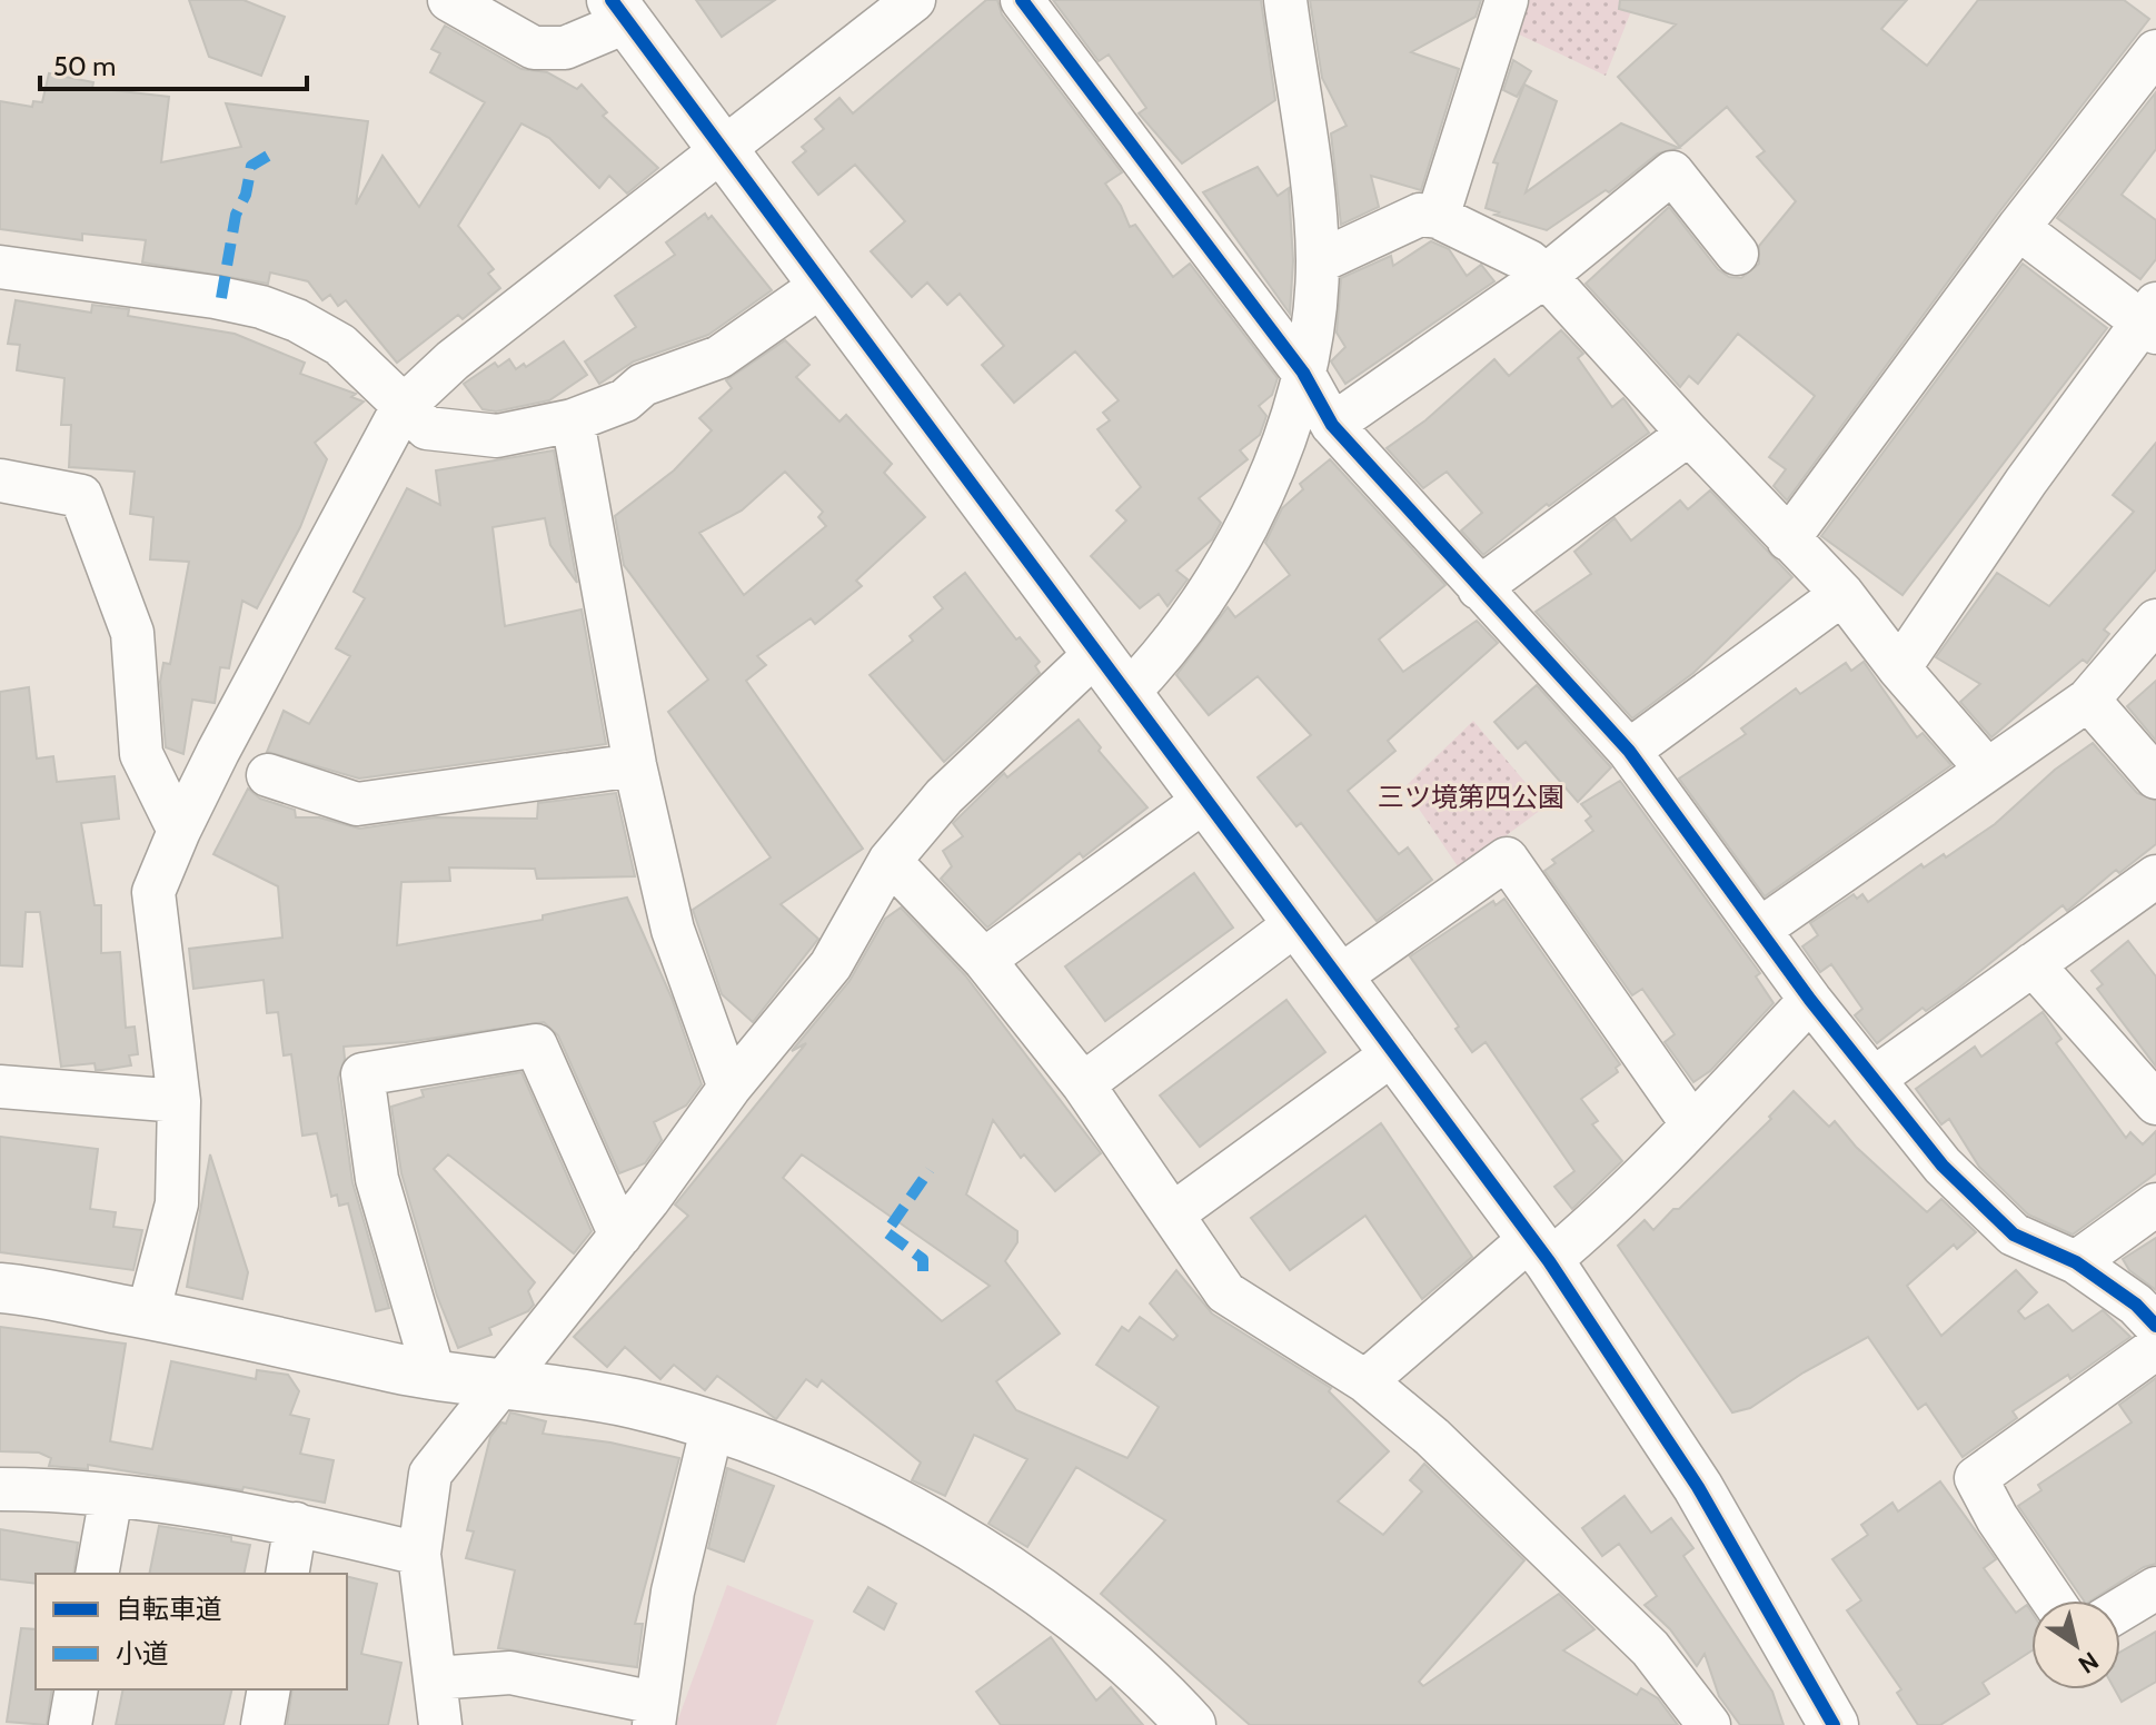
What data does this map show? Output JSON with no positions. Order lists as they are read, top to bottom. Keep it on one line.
{"parks":["三ツ境第四公園"],"legend":["自転車道","小道"],"scale_bar":"50 m","north":"bottom right"}
